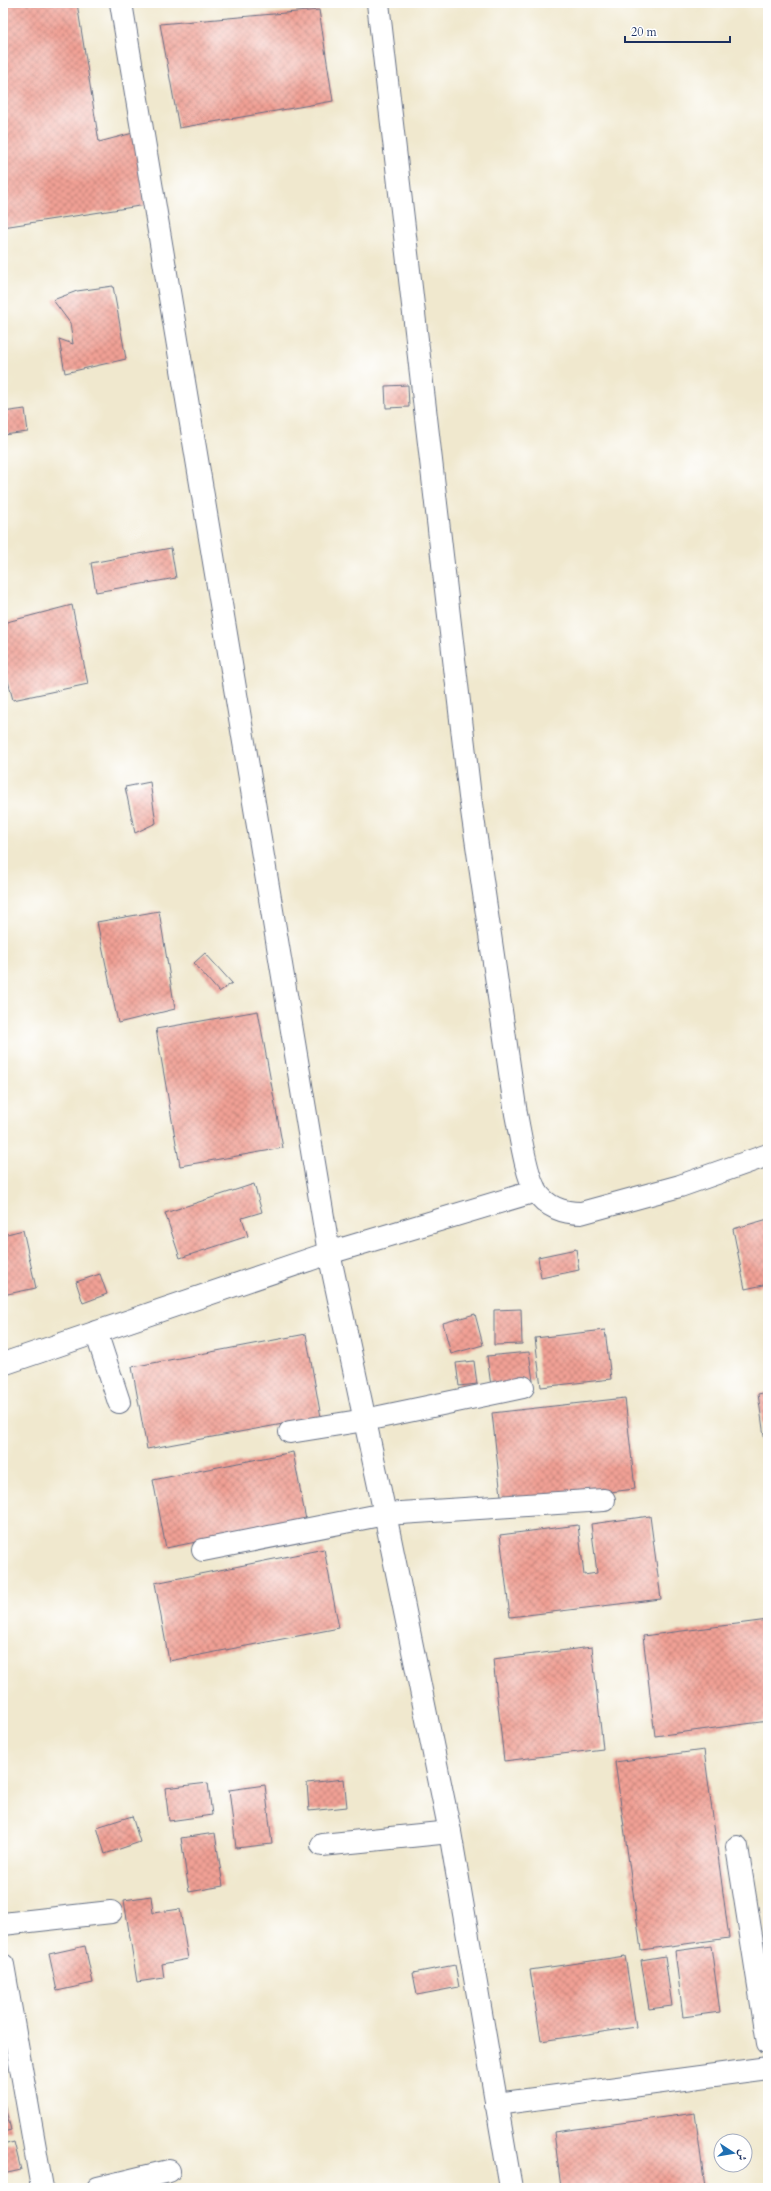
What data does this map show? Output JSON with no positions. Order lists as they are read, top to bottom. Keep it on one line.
{"scale_bar":"20 m","north":"right"}
